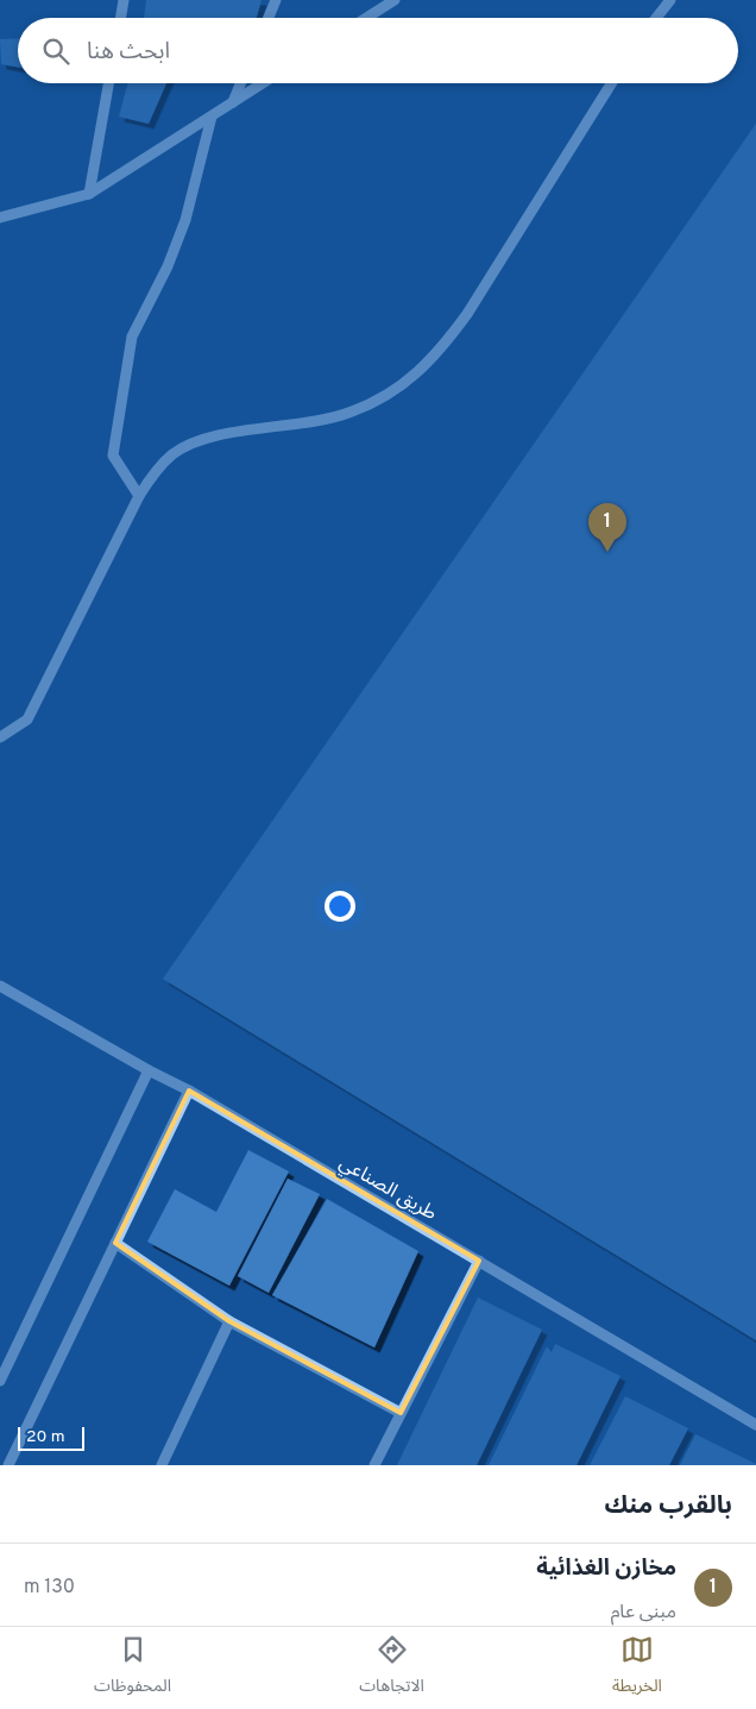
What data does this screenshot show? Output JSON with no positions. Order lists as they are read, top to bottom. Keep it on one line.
{"streets":{"street":["طريق الصناعي"]},"scale_bar":"20 m","page":{"search":"ابحث هنا","pins":"1","scale":"20 m","heading":"بالقرب منك","list":[{"mark":"1","name":"مخازن الغذائية","note":"مبنى عام","value":"130 m"}],"nav":["الخريطة","الاتجاهات","المحفوظات"]}}
